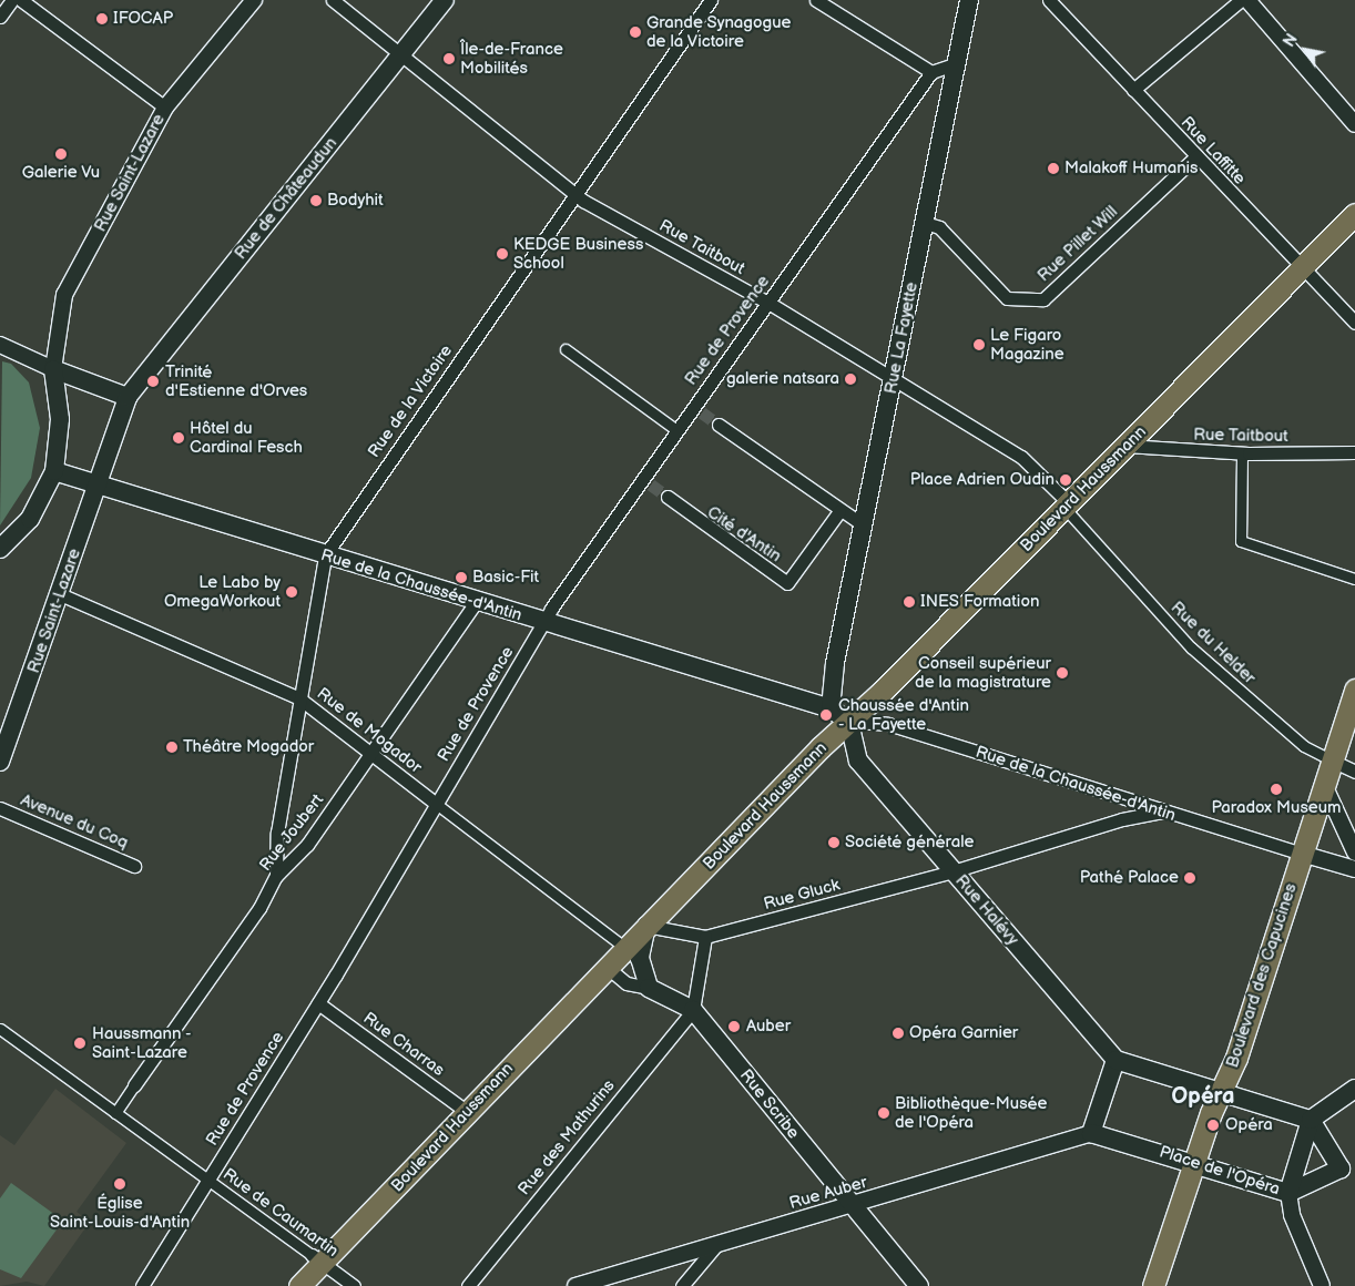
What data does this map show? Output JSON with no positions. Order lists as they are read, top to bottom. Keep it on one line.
{"streets":{"main road":["Rue Saint-Lazare","Rue de Châteaudun","Rue La Fayette","Boulevard Haussmann","Rue de la Chaussée-d'Antin","Rue Halévy","Boulevard des Capucines","Rue Scribe","Place de l'Opéra"],"street":["Rue Laffitte","Rue Pillet Will","Rue Taitbout","Rue de Provence","Rue de la Victoire","Cité d'Antin","Rue du Helder","Rue de Mogador","Avenue du Coq","Rue Joubert","Rue Gluck","Rue Charras","Rue des Mathurins","Rue Auber","Rue de Caumartin"]},"crossings":[["Rue Laffitte","Rue Pillet Will"],["Rue Laffitte","Boulevard Haussmann"],["Rue Saint-Lazare","Rue de Châteaudun"],["Rue Saint-Lazare","Rue de la Chaussée-d'Antin"],["Rue Saint-Lazare","Rue de Mogador"],["Rue de Châteaudun","Rue Taitbout"],["Rue Pillet Will","Rue La Fayette"],["Rue Taitbout","Rue de Provence"],["Rue Taitbout","Rue La Fayette"],["Rue Taitbout","Rue de la Victoire"],["Rue Taitbout","Boulevard Haussmann"],["Rue Taitbout","Rue du Helder"],["Rue de Provence","Rue de la Chaussée-d'Antin"],["Rue de Provence","Rue de Mogador"],["Rue de Provence","Rue Charras"],["Rue de Provence","Rue de Caumartin"],["Rue La Fayette","Rue de la Chaussée-d'Antin"],["Rue de la Victoire","Rue de la Chaussée-d'Antin"],["Rue de la Victoire","Rue de Mogador"],["Rue de la Victoire","Rue Joubert"],["Boulevard Haussmann","Rue de la Chaussée-d'Antin"],["Boulevard Haussmann","Rue du Helder"],["Boulevard Haussmann","Rue de Mogador"],["Boulevard Haussmann","Rue Halévy"],["Boulevard Haussmann","Rue Charras"],["Boulevard Haussmann","Rue de Caumartin"],["Rue de la Chaussée-d'Antin","Rue Joubert"],["Rue de la Chaussée-d'Antin","Rue Gluck"],["Rue de la Chaussée-d'Antin","Rue Halévy"],["Rue de la Chaussée-d'Antin","Boulevard des Capucines"],["Rue du Helder","Boulevard des Capucines"],["Rue de Mogador","Rue Joubert"],["Rue Joubert","Rue de Caumartin"],["Rue Gluck","Rue Halévy"],["Boulevard des Capucines","Place de l'Opéra"],["Rue Scribe","Rue des Mathurins"],["Rue Scribe","Rue Auber"],["Place de l'Opéra","Rue Auber"]],"districts":["Opéra"],"places":["IFOCAP","Grande Synagogue de la Victoire","Île-de-France Mobilités","Galerie Vu","Malakoff Humanis","Bodyhit","KEDGE Business School","Le Figaro Magazine","galerie natsara","Trinité d'Estienne d'Orves","Hôtel du Cardinal Fesch","Place Adrien Oudin","Basic-Fit","Le Labo by OmegaWorkout","INES Formation","Conseil supérieur de la magistrature","Chaussée d'Antin - La Fayette","Théâtre Mogador","Paradox Museum","Société générale","Pathé Palace","Auber","Opéra Garnier","Haussmann - Saint-Lazare","Bibliothèque-Musée de l'Opéra","Opéra","Église Saint-Louis-d'Antin"],"north":"top left"}
